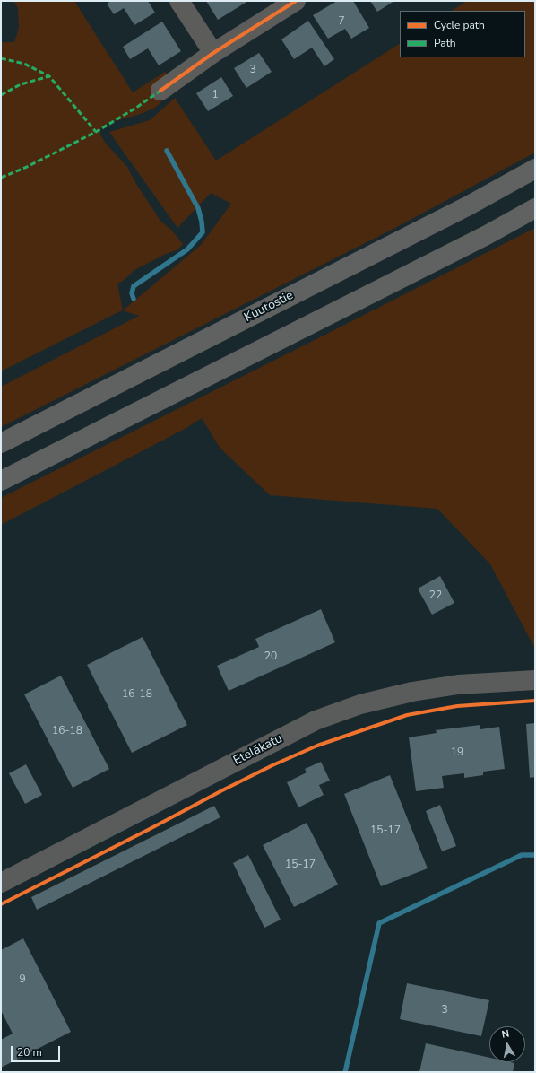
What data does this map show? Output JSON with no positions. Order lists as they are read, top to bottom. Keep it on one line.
{"streets":{"highway":["Kuutostie"],"main road":["Eteläkatu"]},"house_numbers":["7","3","1","22","20","16-18","16-18","19","15-17","15-17","9","3"],"legend":["Cycle path","Path"],"scale_bar":"20 m","north":"top"}
